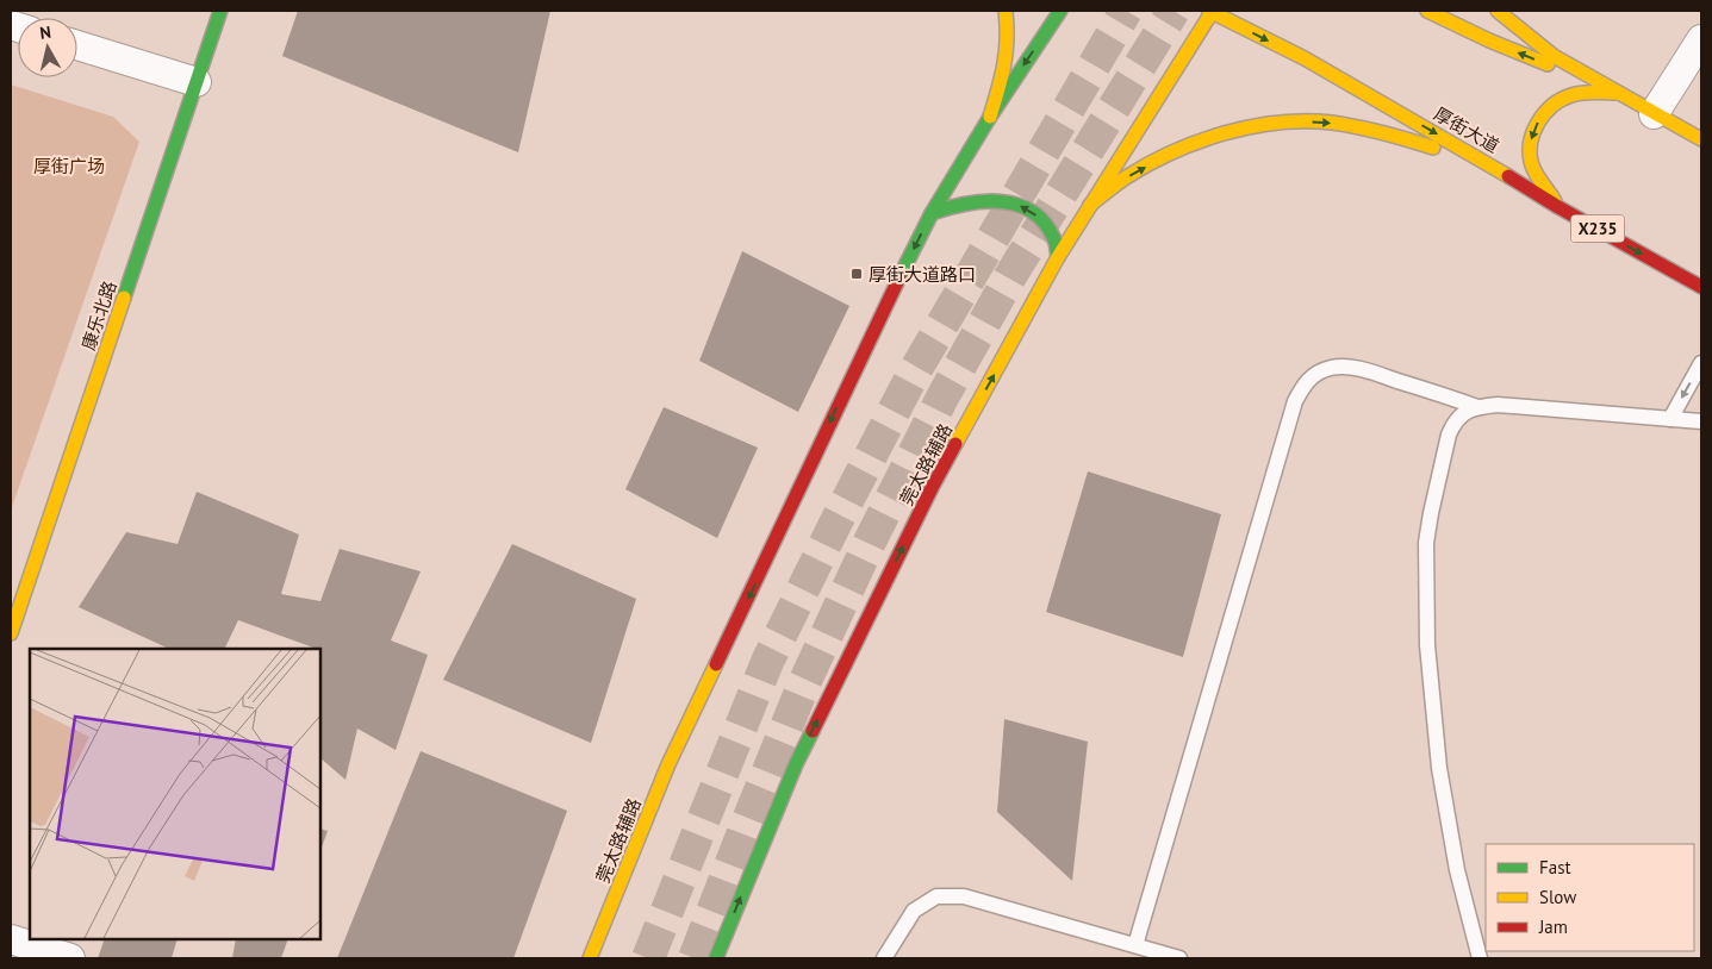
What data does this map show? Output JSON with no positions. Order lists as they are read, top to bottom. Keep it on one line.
{"streets":{"main road":["厚街大道","X235","康乐北路","莞太路辅路"]},"crossings":[["厚街大道","莞太路辅路"]],"one_way":["厚街大道"],"parks":["厚街广场"],"places":{"transit":["厚街大道路口"]},"legend":["Fast","Slow","Jam"],"north":"top"}
